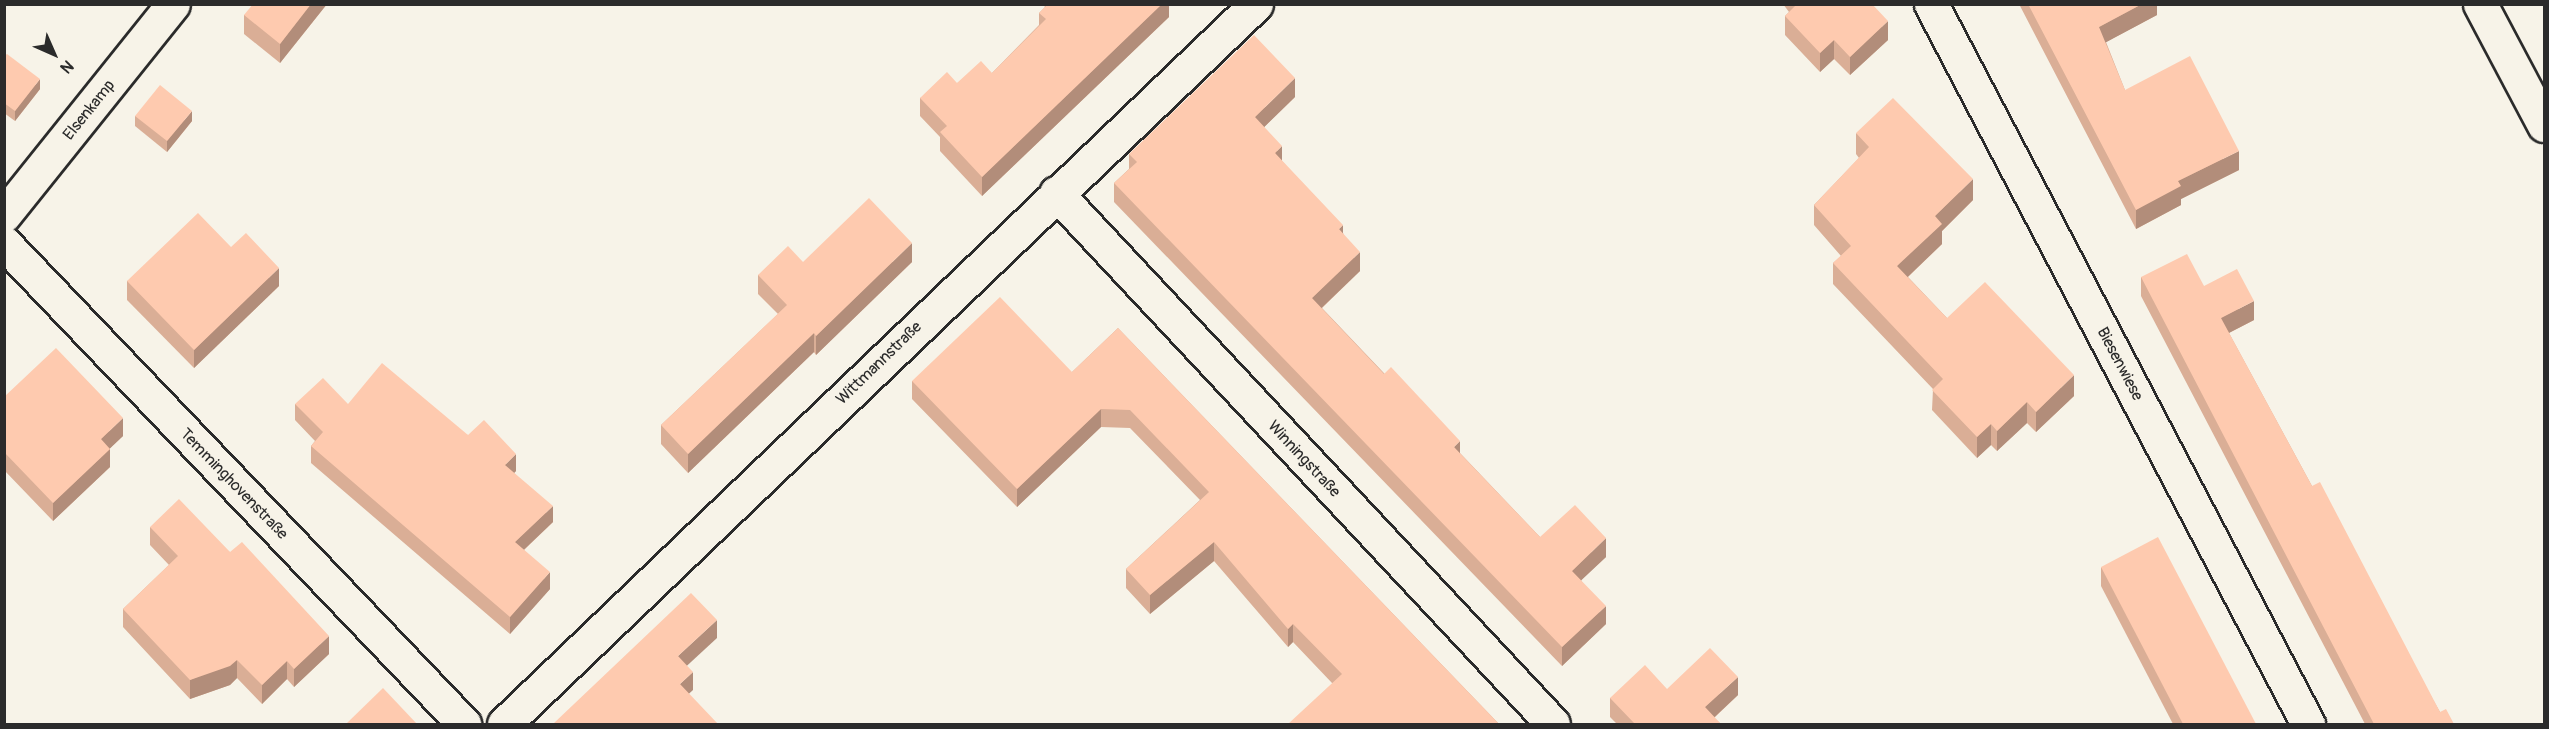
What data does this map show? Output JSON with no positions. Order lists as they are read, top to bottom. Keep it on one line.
{"streets":{"main road":["Elsenkamp","Wittmannstraße","Biesenwiese","Winningstraße","Temminghovenstraße"]},"crossings":[["Wittmannstraße","Winningstraße"]],"north":"bottom right"}
